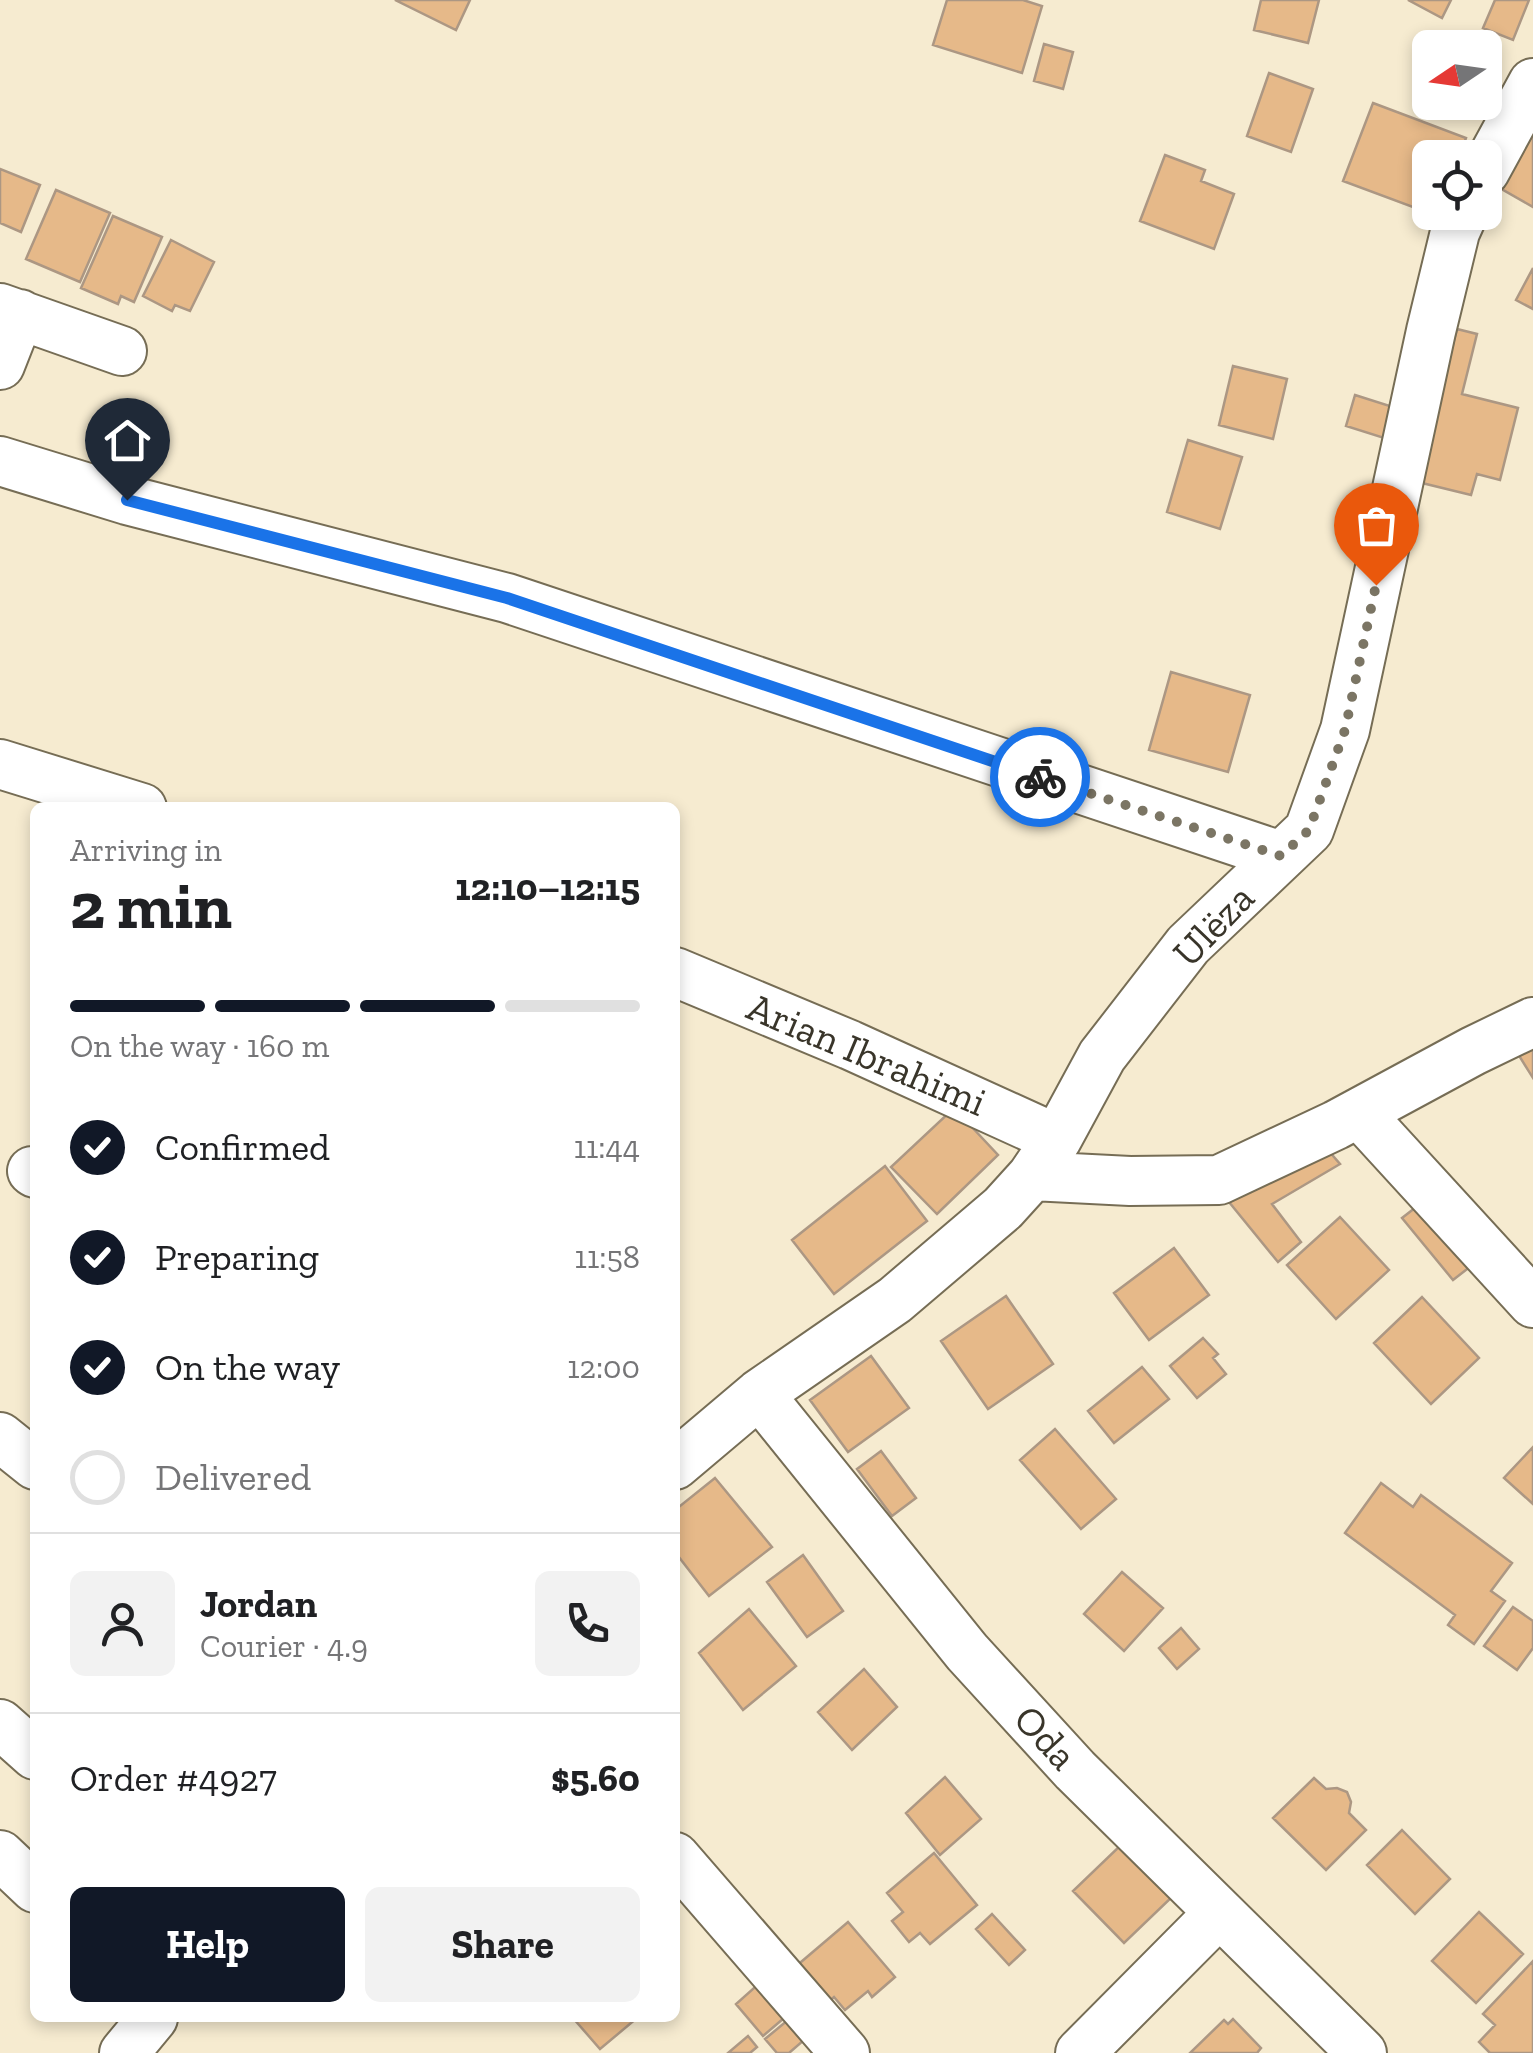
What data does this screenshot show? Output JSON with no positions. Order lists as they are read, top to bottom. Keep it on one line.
{"streets":{"street":["Ulëza","Arian Ibrahimi","Oda"]},"crossings":[["Ulëza","Arian Ibrahimi"],["Ulëza","Oda"]],"north":"left","page":{"heading":["2 min","Arriving in","12:10–12:15"],"panel":["Jordan","Courier · 4.9","Order #4927","$5.60"],"bar":"On the way · 160 m","list":[["Confirmed","11:44"],["Preparing","11:58"],["On the way","12:00"],"Delivered"],"buttons":["Help","Share"]}}
